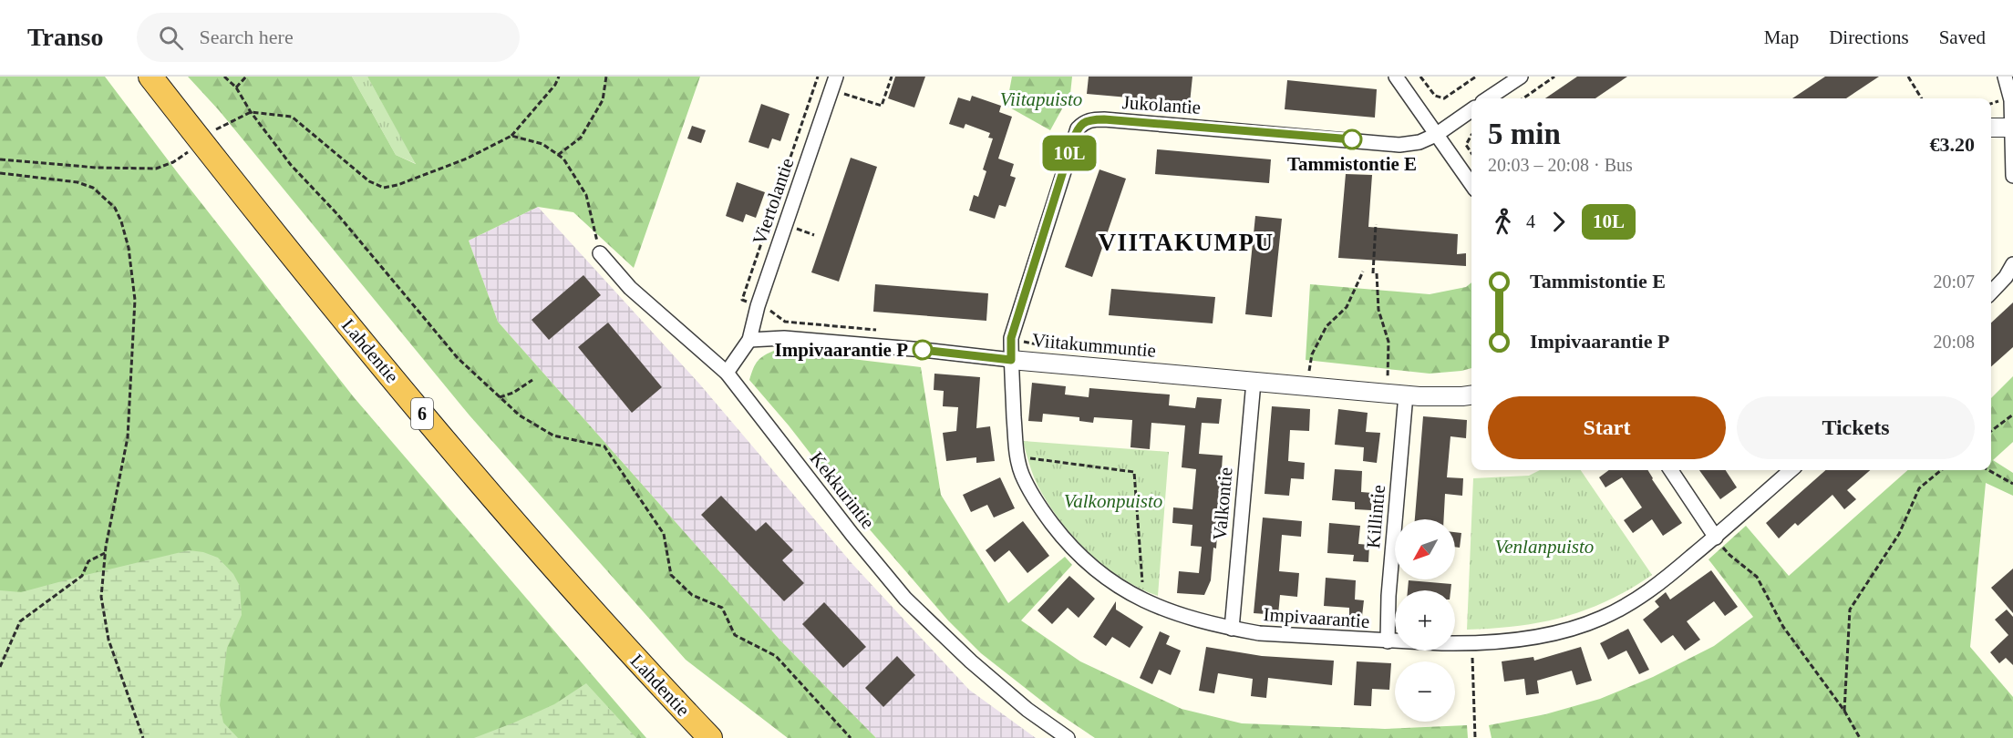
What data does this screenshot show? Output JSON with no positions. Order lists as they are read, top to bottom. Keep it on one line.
{"streets":{"highway":["Lahdentie","6"],"street":["Jukolantie","Viertolantie","Viitakummuntie","Kekkurintie","Valkontie","Killintie","Impivaarantie"]},"crossings":[["Jukolantie","Viitakummuntie"],["Jukolantie","Impivaarantie"],["Viertolantie","Viitakummuntie"],["Viitakummuntie","Valkontie"],["Viitakummuntie","Killintie"],["Viitakummuntie","Impivaarantie"],["Valkontie","Impivaarantie"],["Killintie","Impivaarantie"]],"districts":["VIITAKUMPU"],"parks":["Viitapuisto","Valkonpuisto","Venlanpuisto"],"places":["Tammistontie E","Impivaarantie P"],"lines":["bus line 10L"],"north":"bottom left","page":{"header":"Transo","search":"Search here","nav":["Map","Directions","Saved"],"on_map":"10L","heading":["5 min","20:03 – 20:08 · Bus","€3.20"],"legs":["4","10L"],"list":[{"name":"Tammistontie E","value":"20:07"},{"name":"Impivaarantie P","value":"20:08"}],"buttons":["Start","Tickets"],"map_buttons":["+","−"]}}
